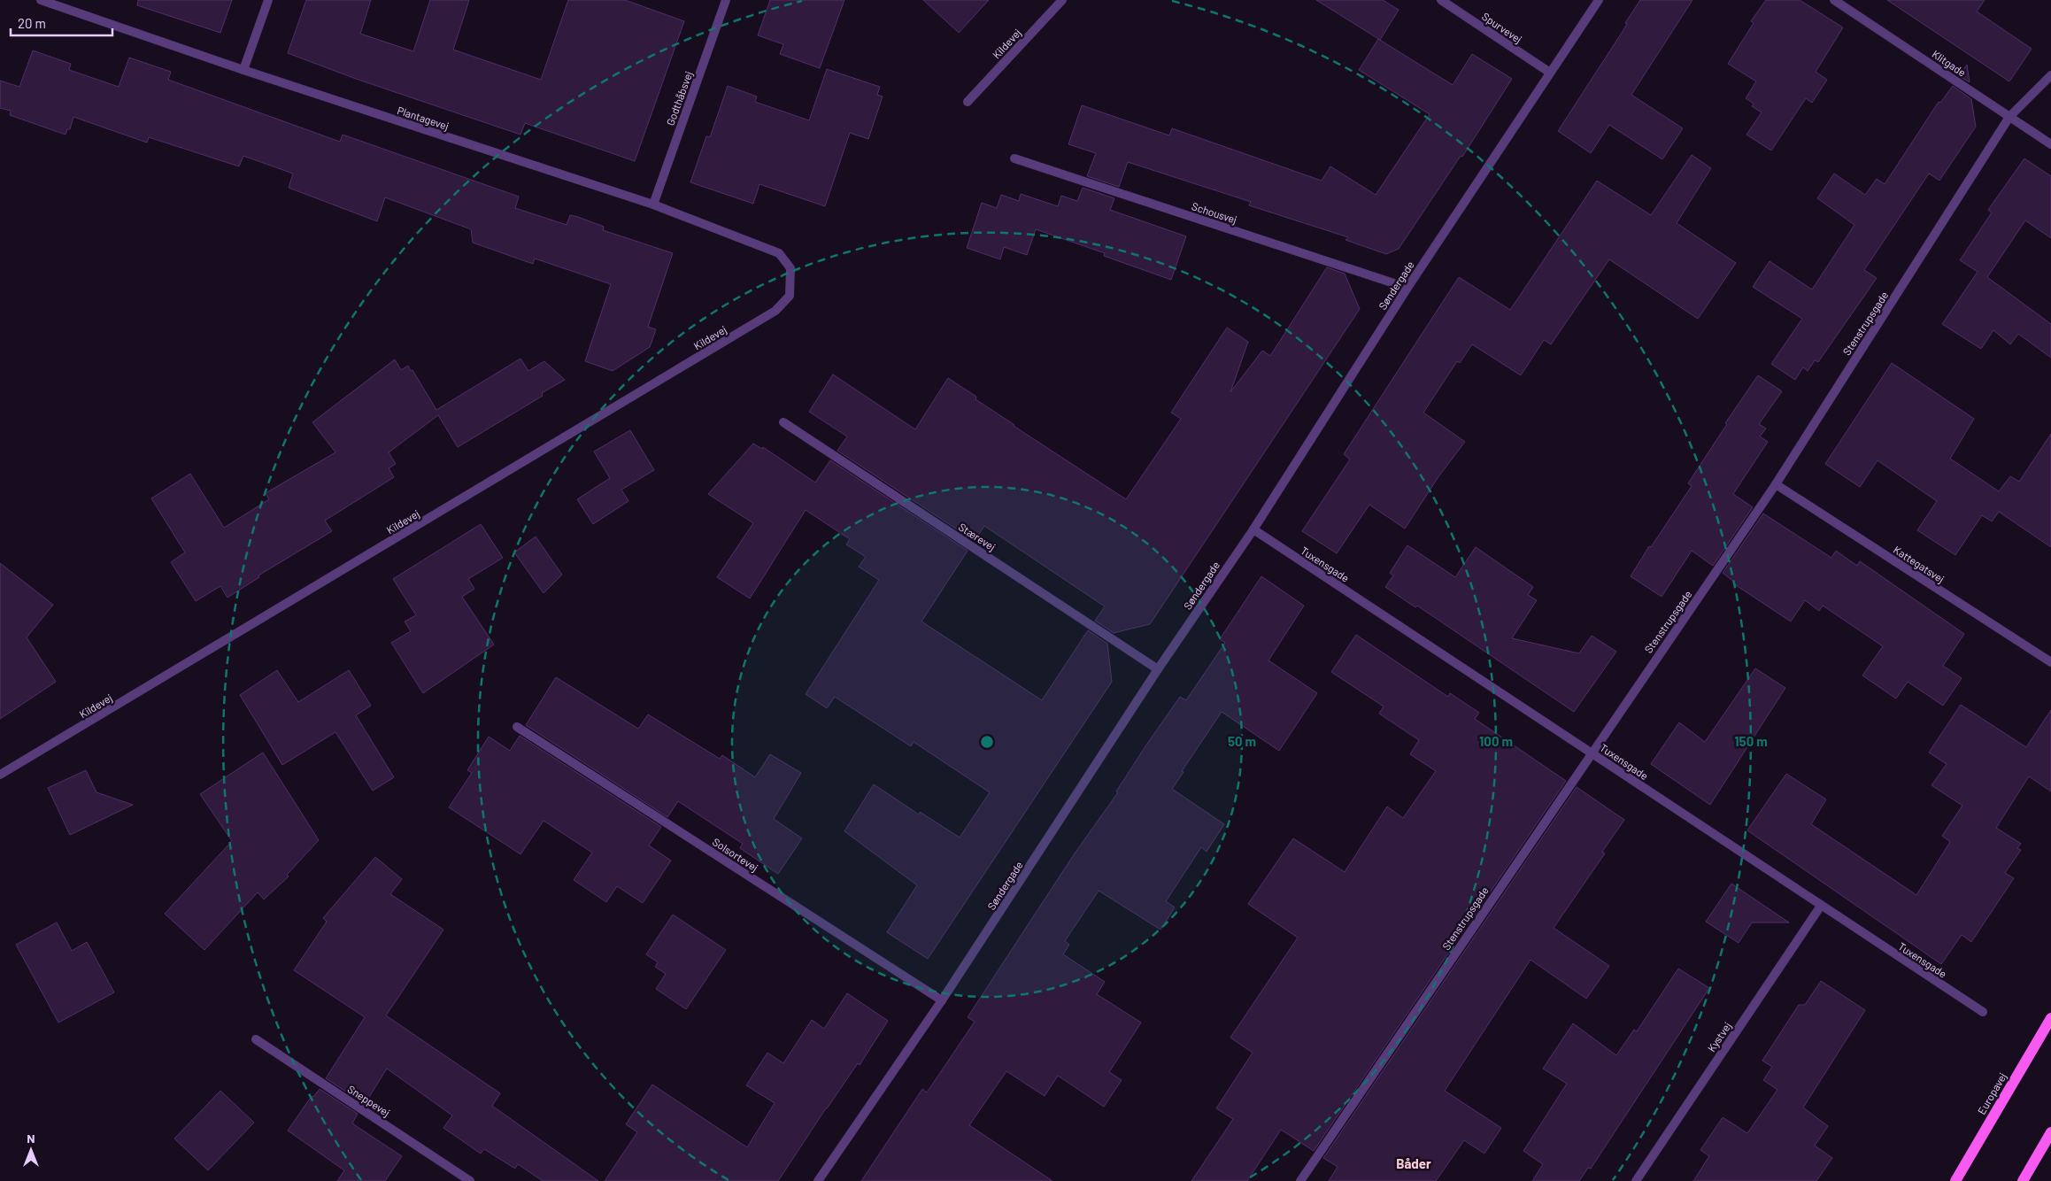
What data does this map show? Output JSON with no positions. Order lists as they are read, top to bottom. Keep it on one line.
{"streets":{"main road":["Europavej"],"street":["Spurvevej","Kildevej","Klitgade","Godthåbsvej","Plantagevej","Schousvej","Søndergade","Stenstrupsgade","Stærevej","Tuxensgade","Kattegatsvej","Solsortevej","Kystvej","Sneppevej"]},"crossings":[["Spurvevej","Søndergade"],["Kildevej","Plantagevej"],["Klitgade","Stenstrupsgade"],["Godthåbsvej","Plantagevej"],["Schousvej","Søndergade"],["Søndergade","Stærevej"],["Søndergade","Tuxensgade"],["Søndergade","Solsortevej"],["Stenstrupsgade","Tuxensgade"],["Stenstrupsgade","Kattegatsvej"],["Tuxensgade","Kystvej"]],"districts":["Båder"],"scale_bar":"20 m","north":"top","rings":["50 m","100 m","150 m"]}
